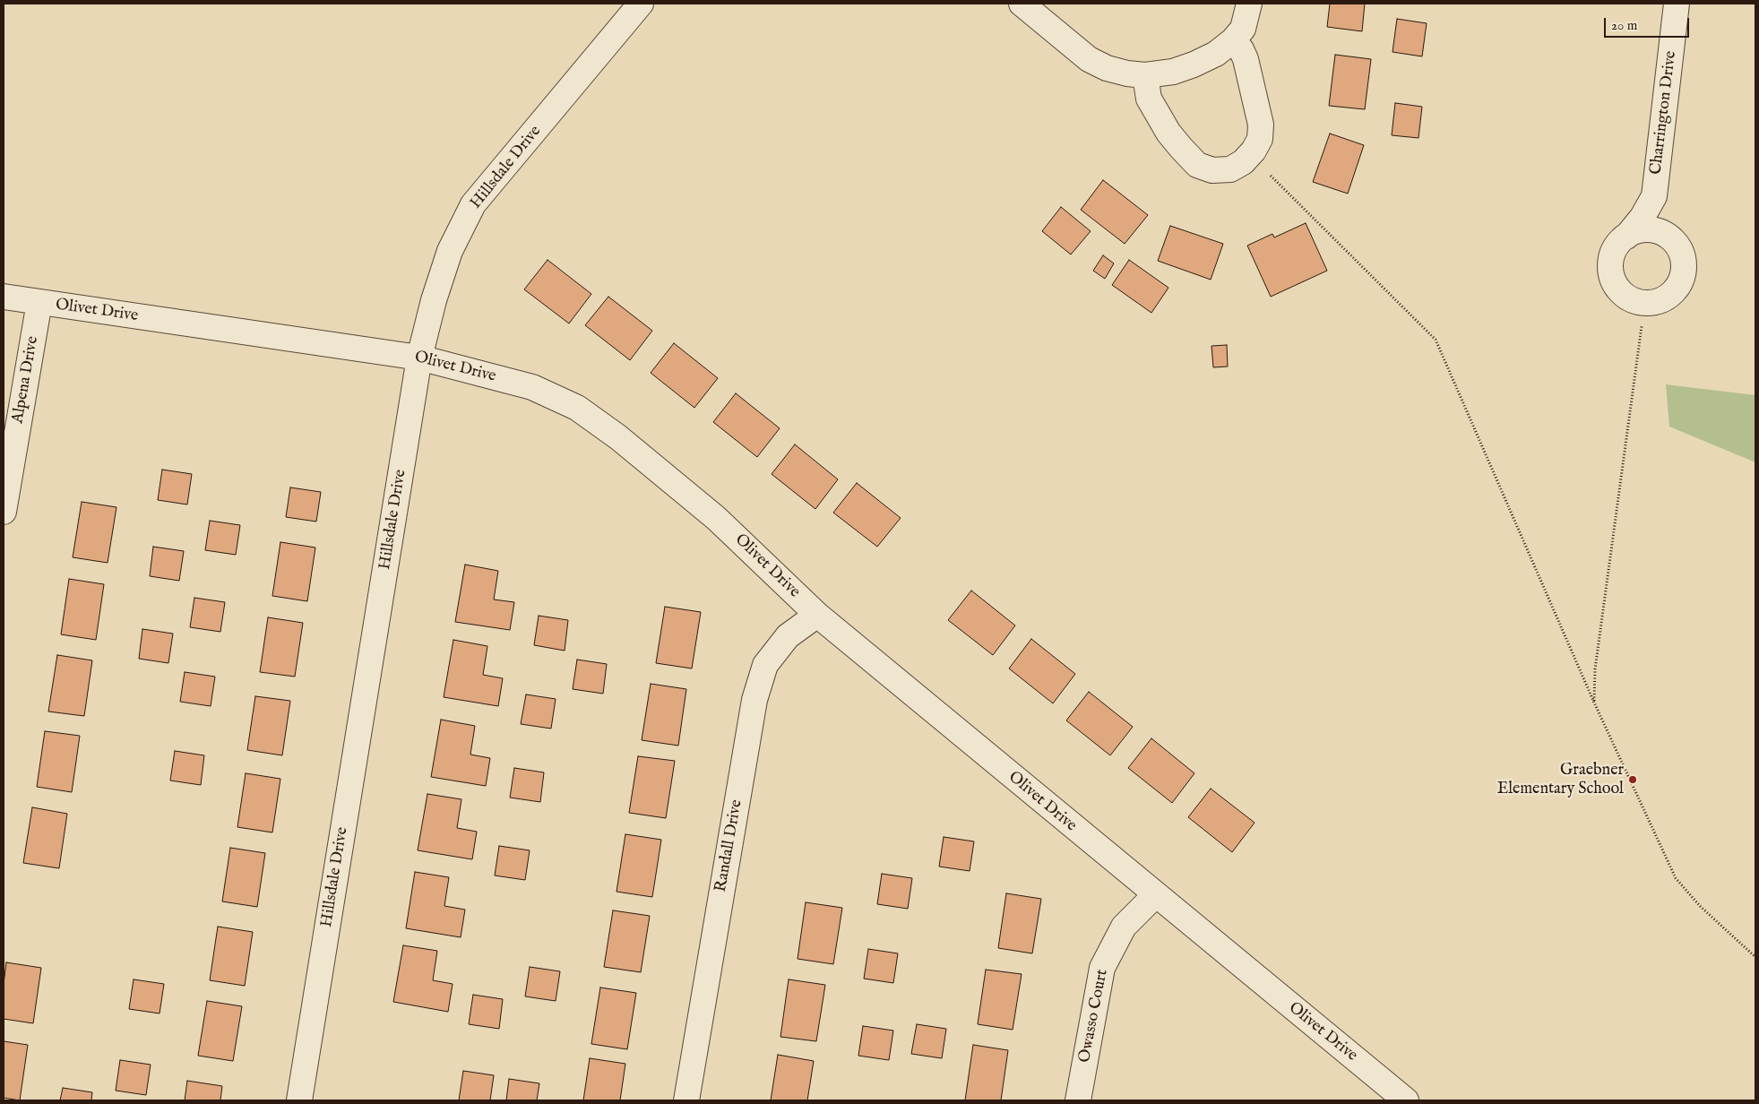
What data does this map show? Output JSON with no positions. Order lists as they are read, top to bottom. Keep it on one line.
{"streets":{"street":["Charrington Drive","Hillsdale Drive","Olivet Drive","Alpena Drive","Randall Drive","Owasso Court"]},"crossings":[["Hillsdale Drive","Olivet Drive"],["Olivet Drive","Alpena Drive"],["Olivet Drive","Randall Drive"],["Olivet Drive","Owasso Court"]],"places":["Graebner Elementary School"],"scale_bar":"20 m"}
